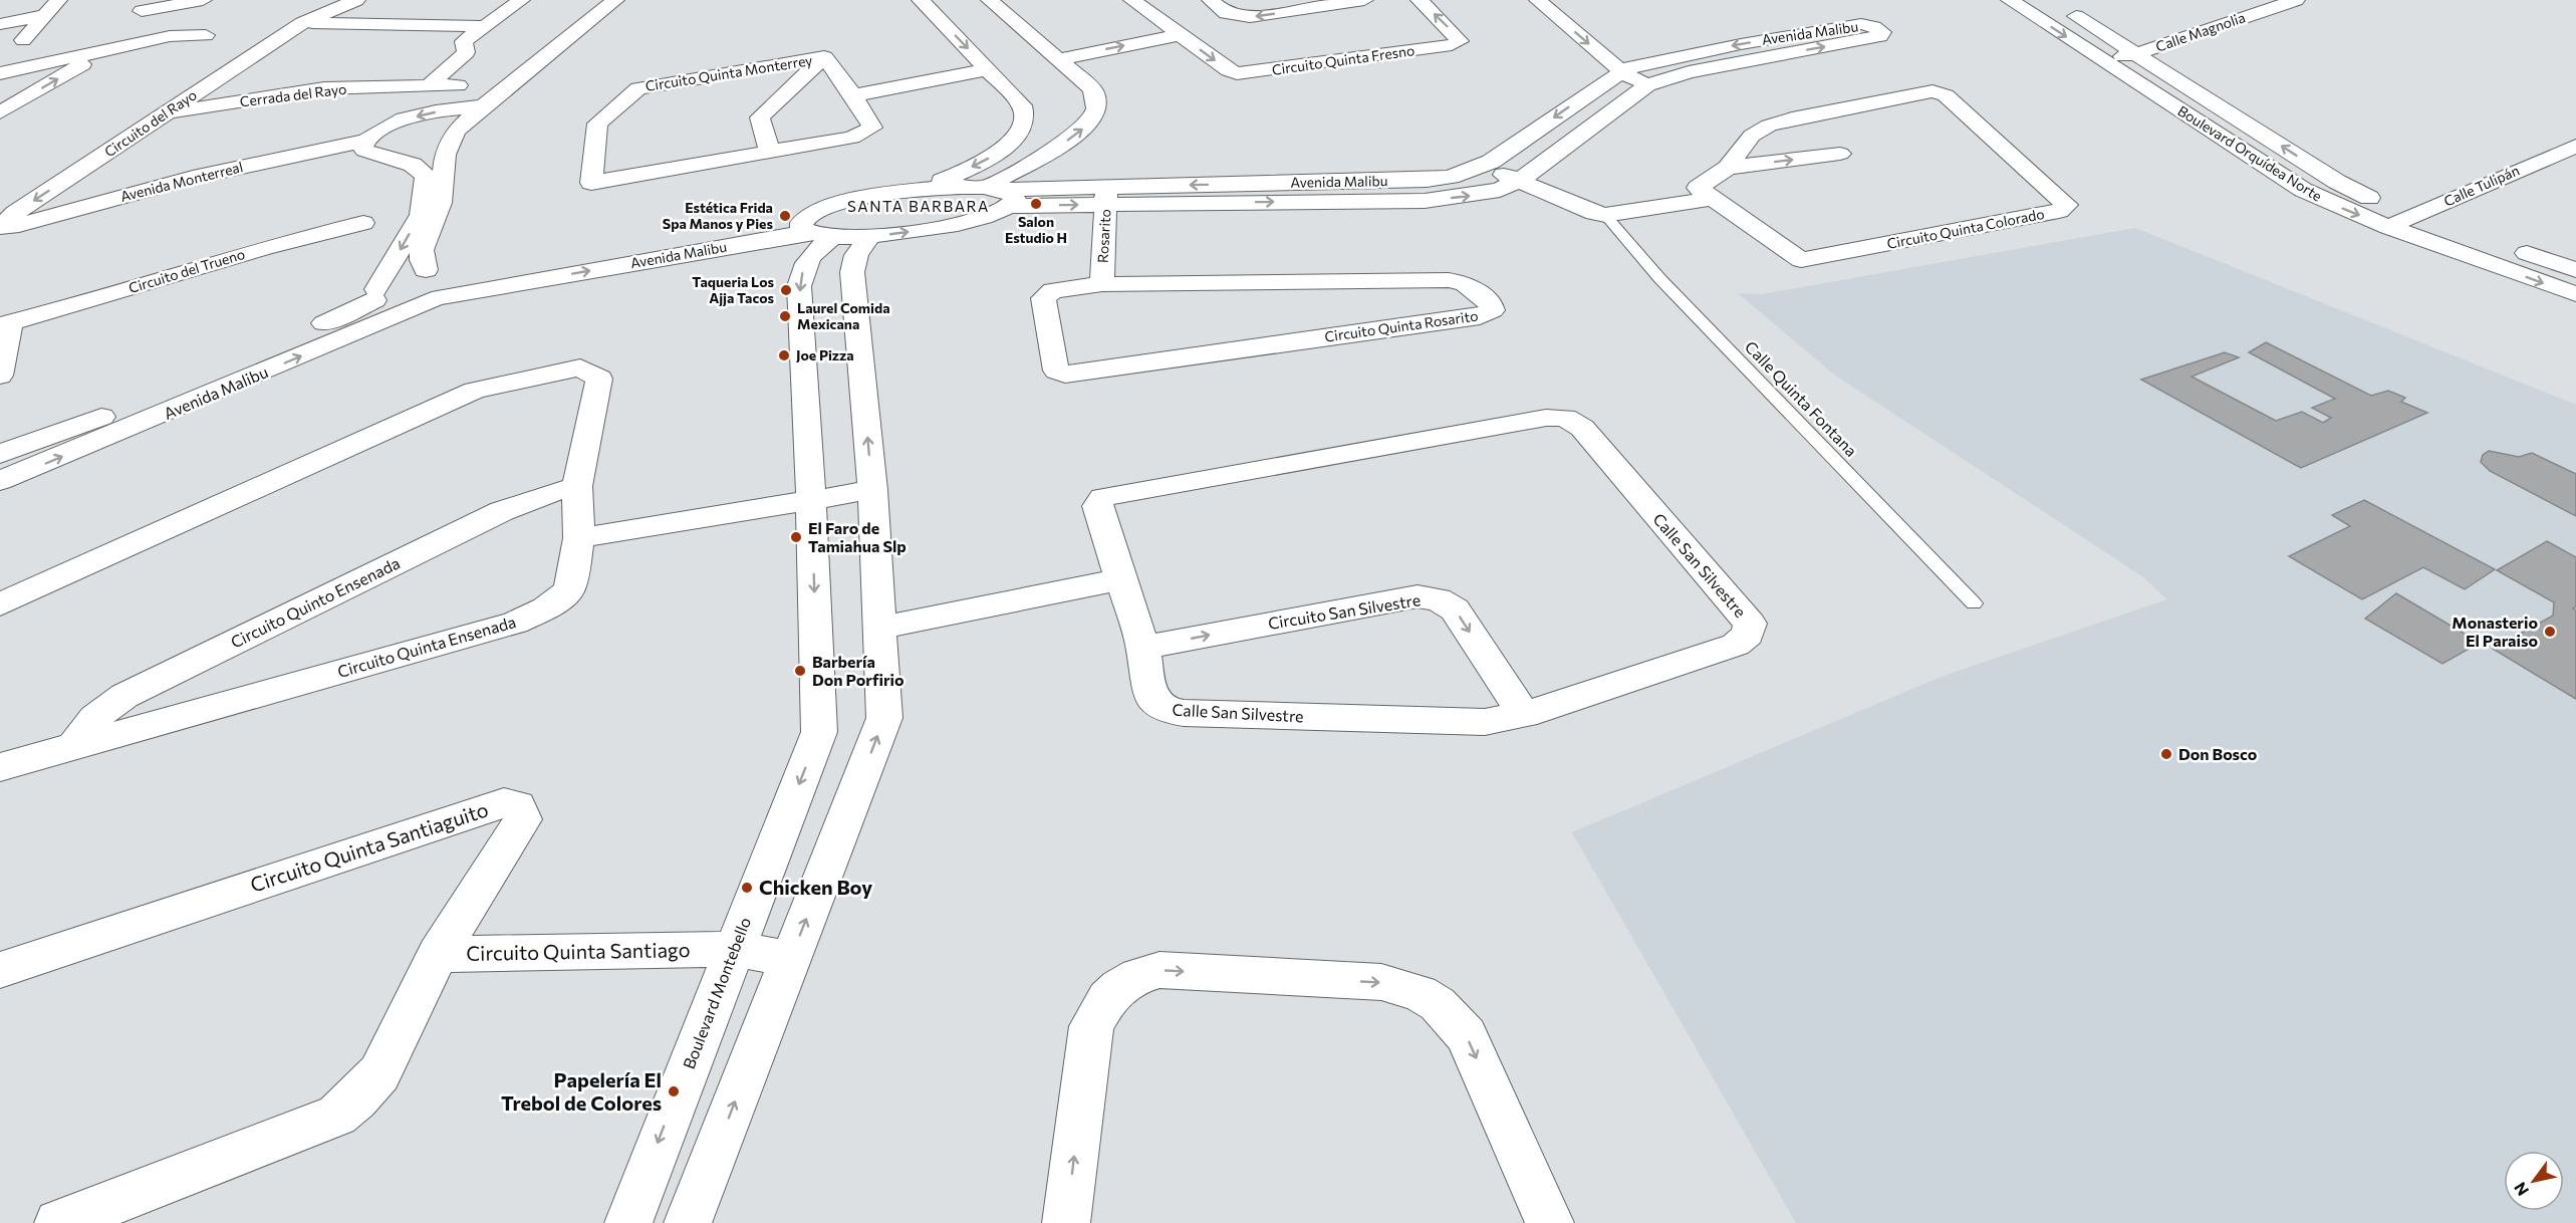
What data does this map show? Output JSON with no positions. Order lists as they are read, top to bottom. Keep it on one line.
{"streets":{"street":["Calle Magnolia","Avenida Malibu","Circuito Quinta Fresno","Circuito Quinta Monterrey","Cerrada del Rayo","Circuito del Rayo","Boulevard Orquídea Norte","Avenida Monterreal","Calle Tulipán","Circuito Quinta Colorado","Rosarito","Circuito del Trueno","Circuito Quinta Rosarito","Calle San Silvestre","Circuito Quinto Ensenada","Circuito San Silvestre","Circuito Quinta Ensenada","Circuito Quinta Santiaguito","Circuito Quinta Santiago","Boulevard Montebello"],"lane":["Calle Quinta Fontana"]},"crossings":[["Calle Magnolia","Boulevard Orquídea Norte"],["Avenida Malibu","Rosarito"],["Avenida Malibu","Boulevard Montebello"],["Cerrada del Rayo","Circuito del Rayo"],["Circuito del Rayo","Avenida Monterreal"],["Boulevard Orquídea Norte","Calle Tulipán"],["Rosarito","Circuito Quinta Rosarito"],["Calle San Silvestre","Circuito San Silvestre"],["Circuito Quinto Ensenada","Circuito Quinta Ensenada"],["Circuito Quinta Santiaguito","Circuito Quinta Santiago"],["Circuito Quinta Santiago","Boulevard Montebello"]],"one_way":["Circuito San Silvestre"],"districts":["SANTA BARBARA"],"places":["Salon Estudio H","Estética Frida Spa Manos y Pies","Taqueria Los Ajja Tacos","Laurel Comida Mexicana","Joe Pizza","El Faro de Tamiahua Slp","Monasterio El Paraiso","Barbería Don Porfirio","Don Bosco","Chicken Boy","Papelería El Trebol de Colores"],"north":"bottom left"}
